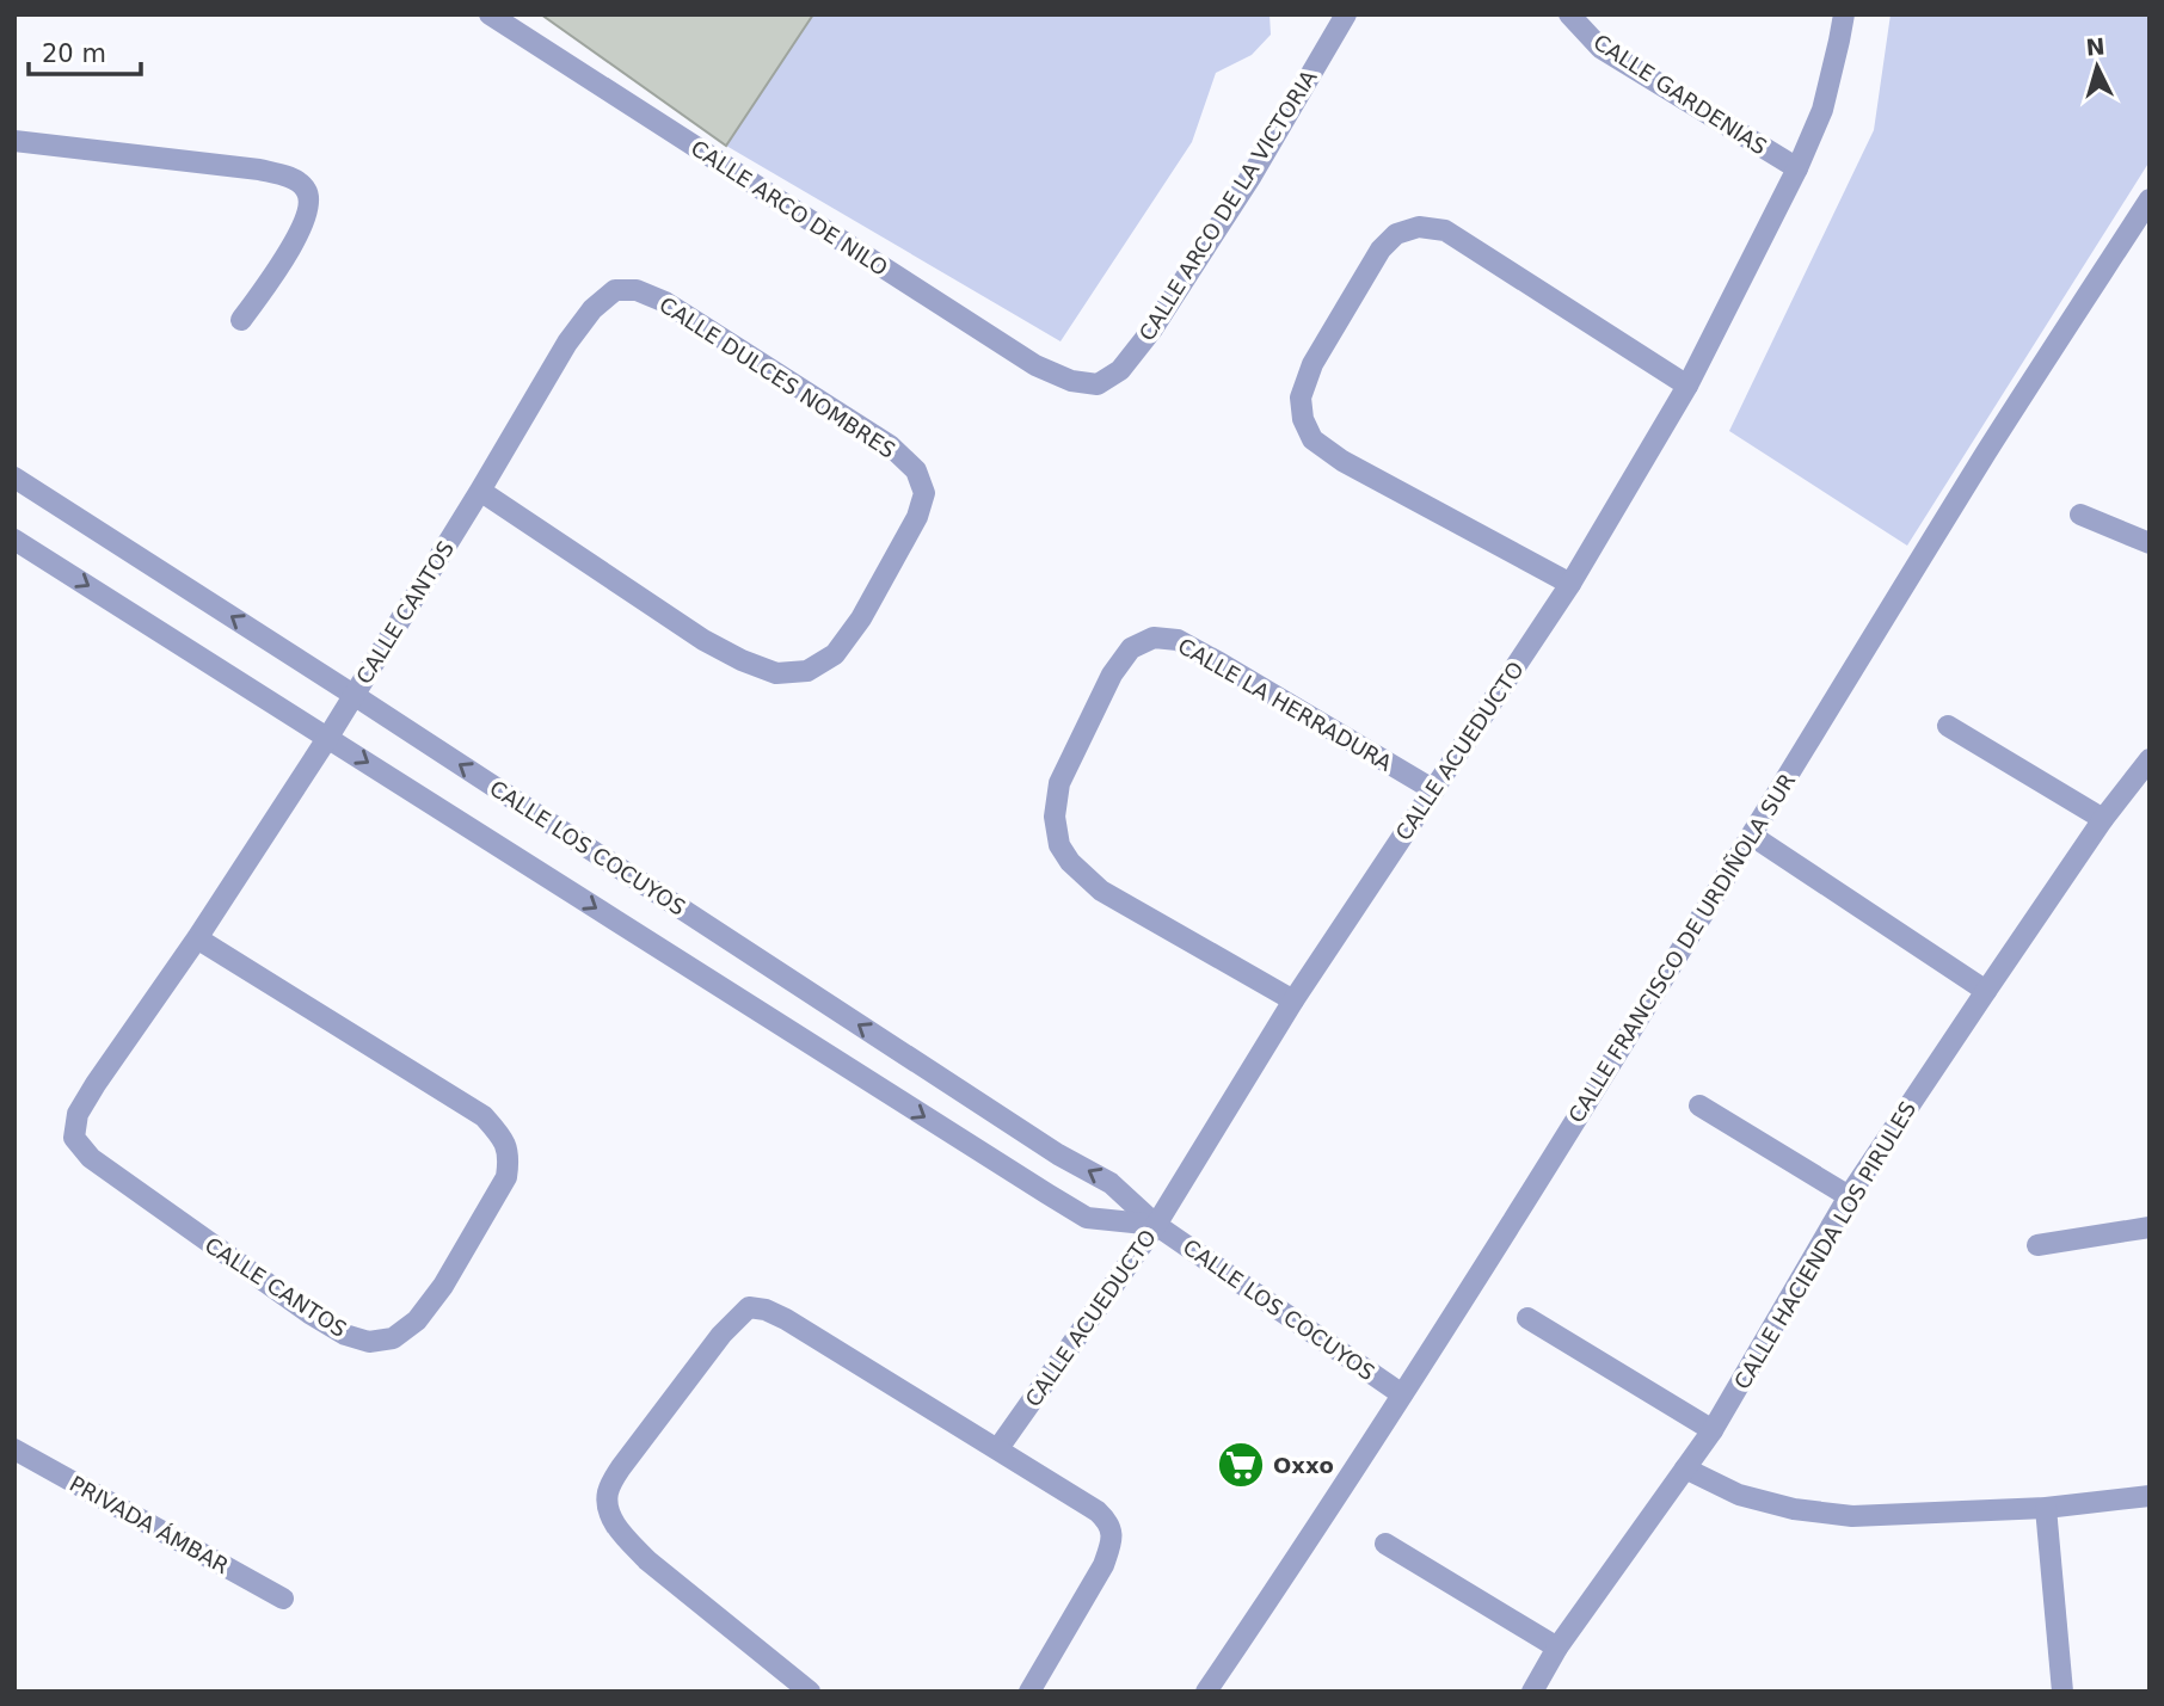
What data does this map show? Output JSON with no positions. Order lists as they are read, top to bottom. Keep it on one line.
{"streets":{"street":["CALLE GARDENIAS","CALLE ARCO DE LA VICTORIA","CALLE ARCO DE NILO","CALLE DULCES NOMBRES","CALLE CANTOS","CALLE LA HERRADURA","CALLE ACUEDUCTO","CALLE LOS COCUYOS","CALLE FRANCISCO DE URDIÑOLA SUR","CALLE HACIENDA LOS PIRULES","PRIVADA ÁMBAR"]},"crossings":[["CALLE GARDENIAS","CALLE ACUEDUCTO"],["CALLE ARCO DE LA VICTORIA","CALLE ARCO DE NILO"],["CALLE DULCES NOMBRES","CALLE CANTOS"],["CALLE CANTOS","CALLE LOS COCUYOS"],["CALLE LA HERRADURA","CALLE ACUEDUCTO"],["CALLE ACUEDUCTO","CALLE LOS COCUYOS"],["CALLE LOS COCUYOS","CALLE FRANCISCO DE URDIÑOLA SUR"]],"places":{"supermarket":["Oxxo"]},"scale_bar":"20 m","north":"top"}
